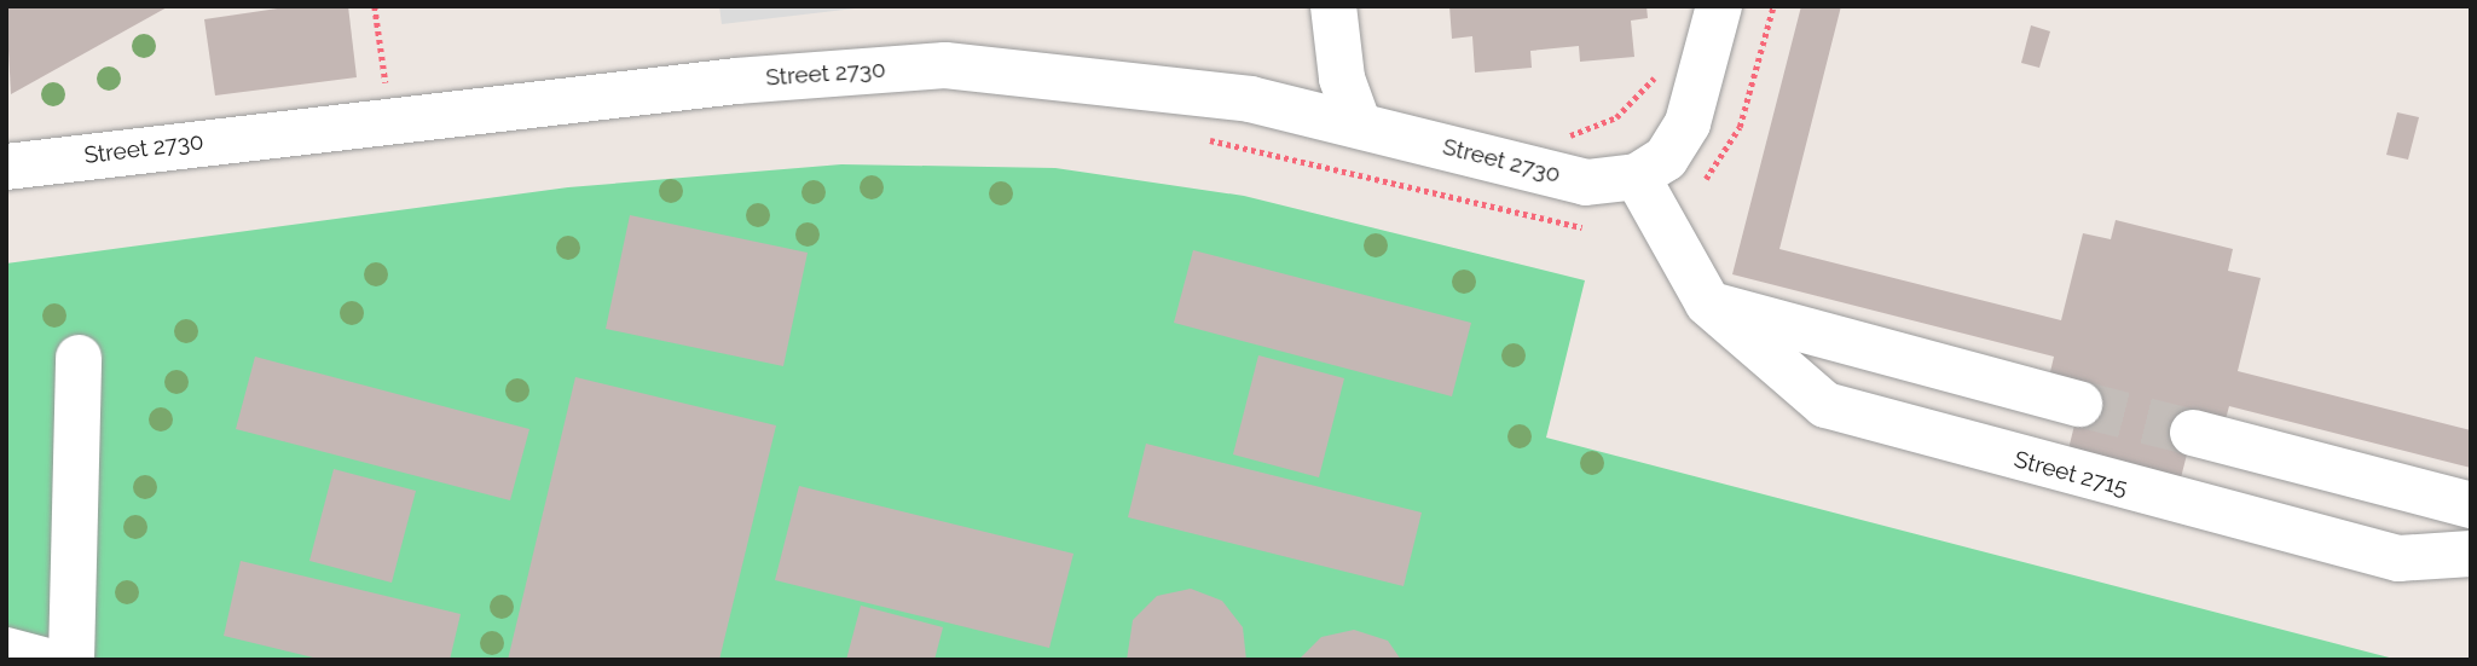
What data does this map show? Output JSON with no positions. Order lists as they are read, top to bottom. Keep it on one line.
{"streets":{"street":["Street 2730","Street 2715"]},"crossings":[["Street 2730","Street 2715"]]}
